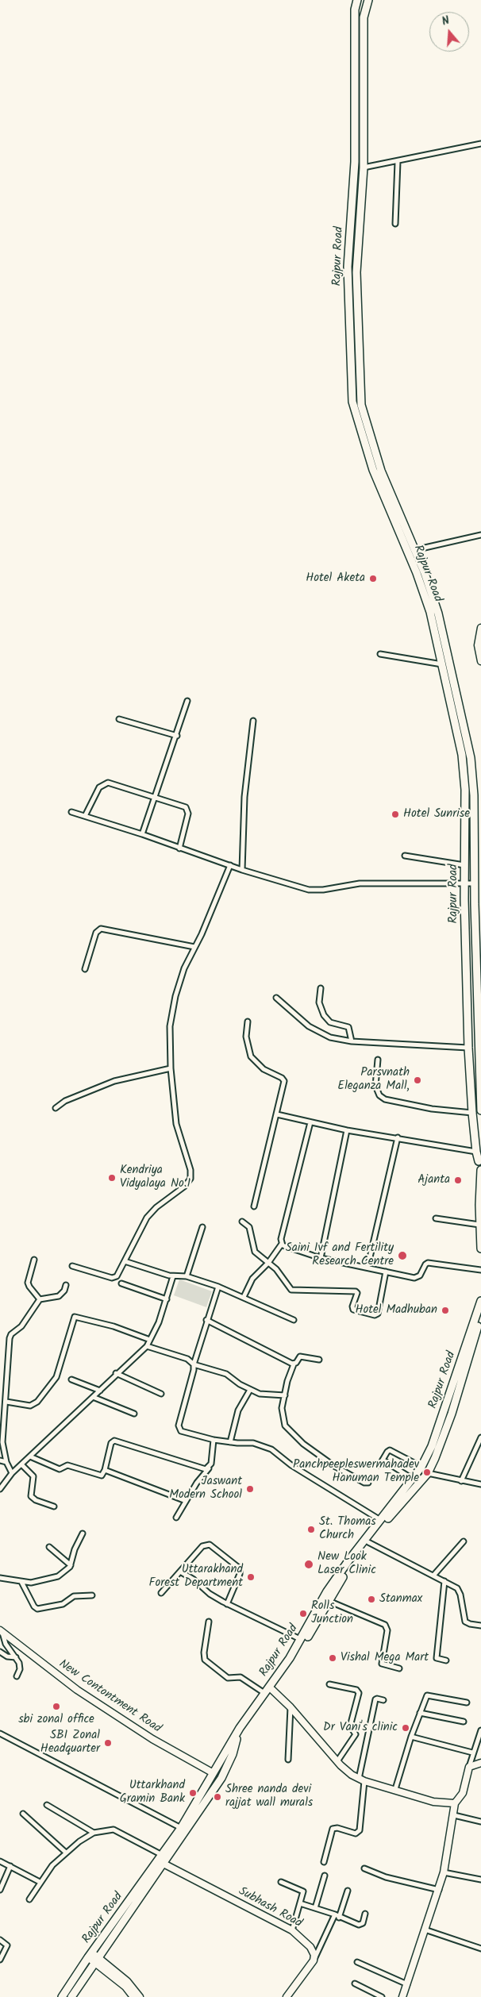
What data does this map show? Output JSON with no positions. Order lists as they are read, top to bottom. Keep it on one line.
{"streets":{"main road":["Rajpur Road"],"street":["New Contontment Road","Subhash Road"]},"crossings":[["Rajpur Road","New Contontment Road"],["Rajpur Road","Subhash Road"]],"places":["Hotel Aketa","Hotel Sunrise","Parsvnath Eleganza Mall,","Kendriya Vidyalaya No.1","Ajanta","Saini Ivf and Fertility Research Centre","Hotel Madhuban","Panchpeepleswermahadev Hanuman Temple","Jaswant Modern School","St. Thomas Church","New Look Laser Clinic","Uttarakhand Forest Department","Stanmax","Rolls Junction","Vishal Mega Mart","sbi zonal office","Dr Vani's clinic","SBI Zonal Headquarter","Uttarkhand Gramin Bank","Shree nanda devi rajjat wall murals"],"north":"top"}
